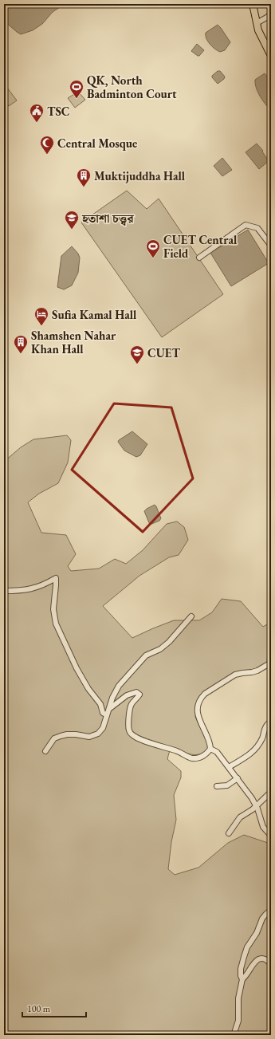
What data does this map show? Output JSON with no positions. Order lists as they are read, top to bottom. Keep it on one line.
{"places":{"sports":["QK, North Badminton Court","CUET Central Field"],"public building":["TSC"],"mosque":["Central Mosque"],"building":["Muktijuddha Hall","Shamshen Nahar Khan Hall"],"school or university":["হতাশা চত্ত্বর","CUET"],"hotel":["Sufia Kamal Hall"]},"scale_bar":"100 m"}
